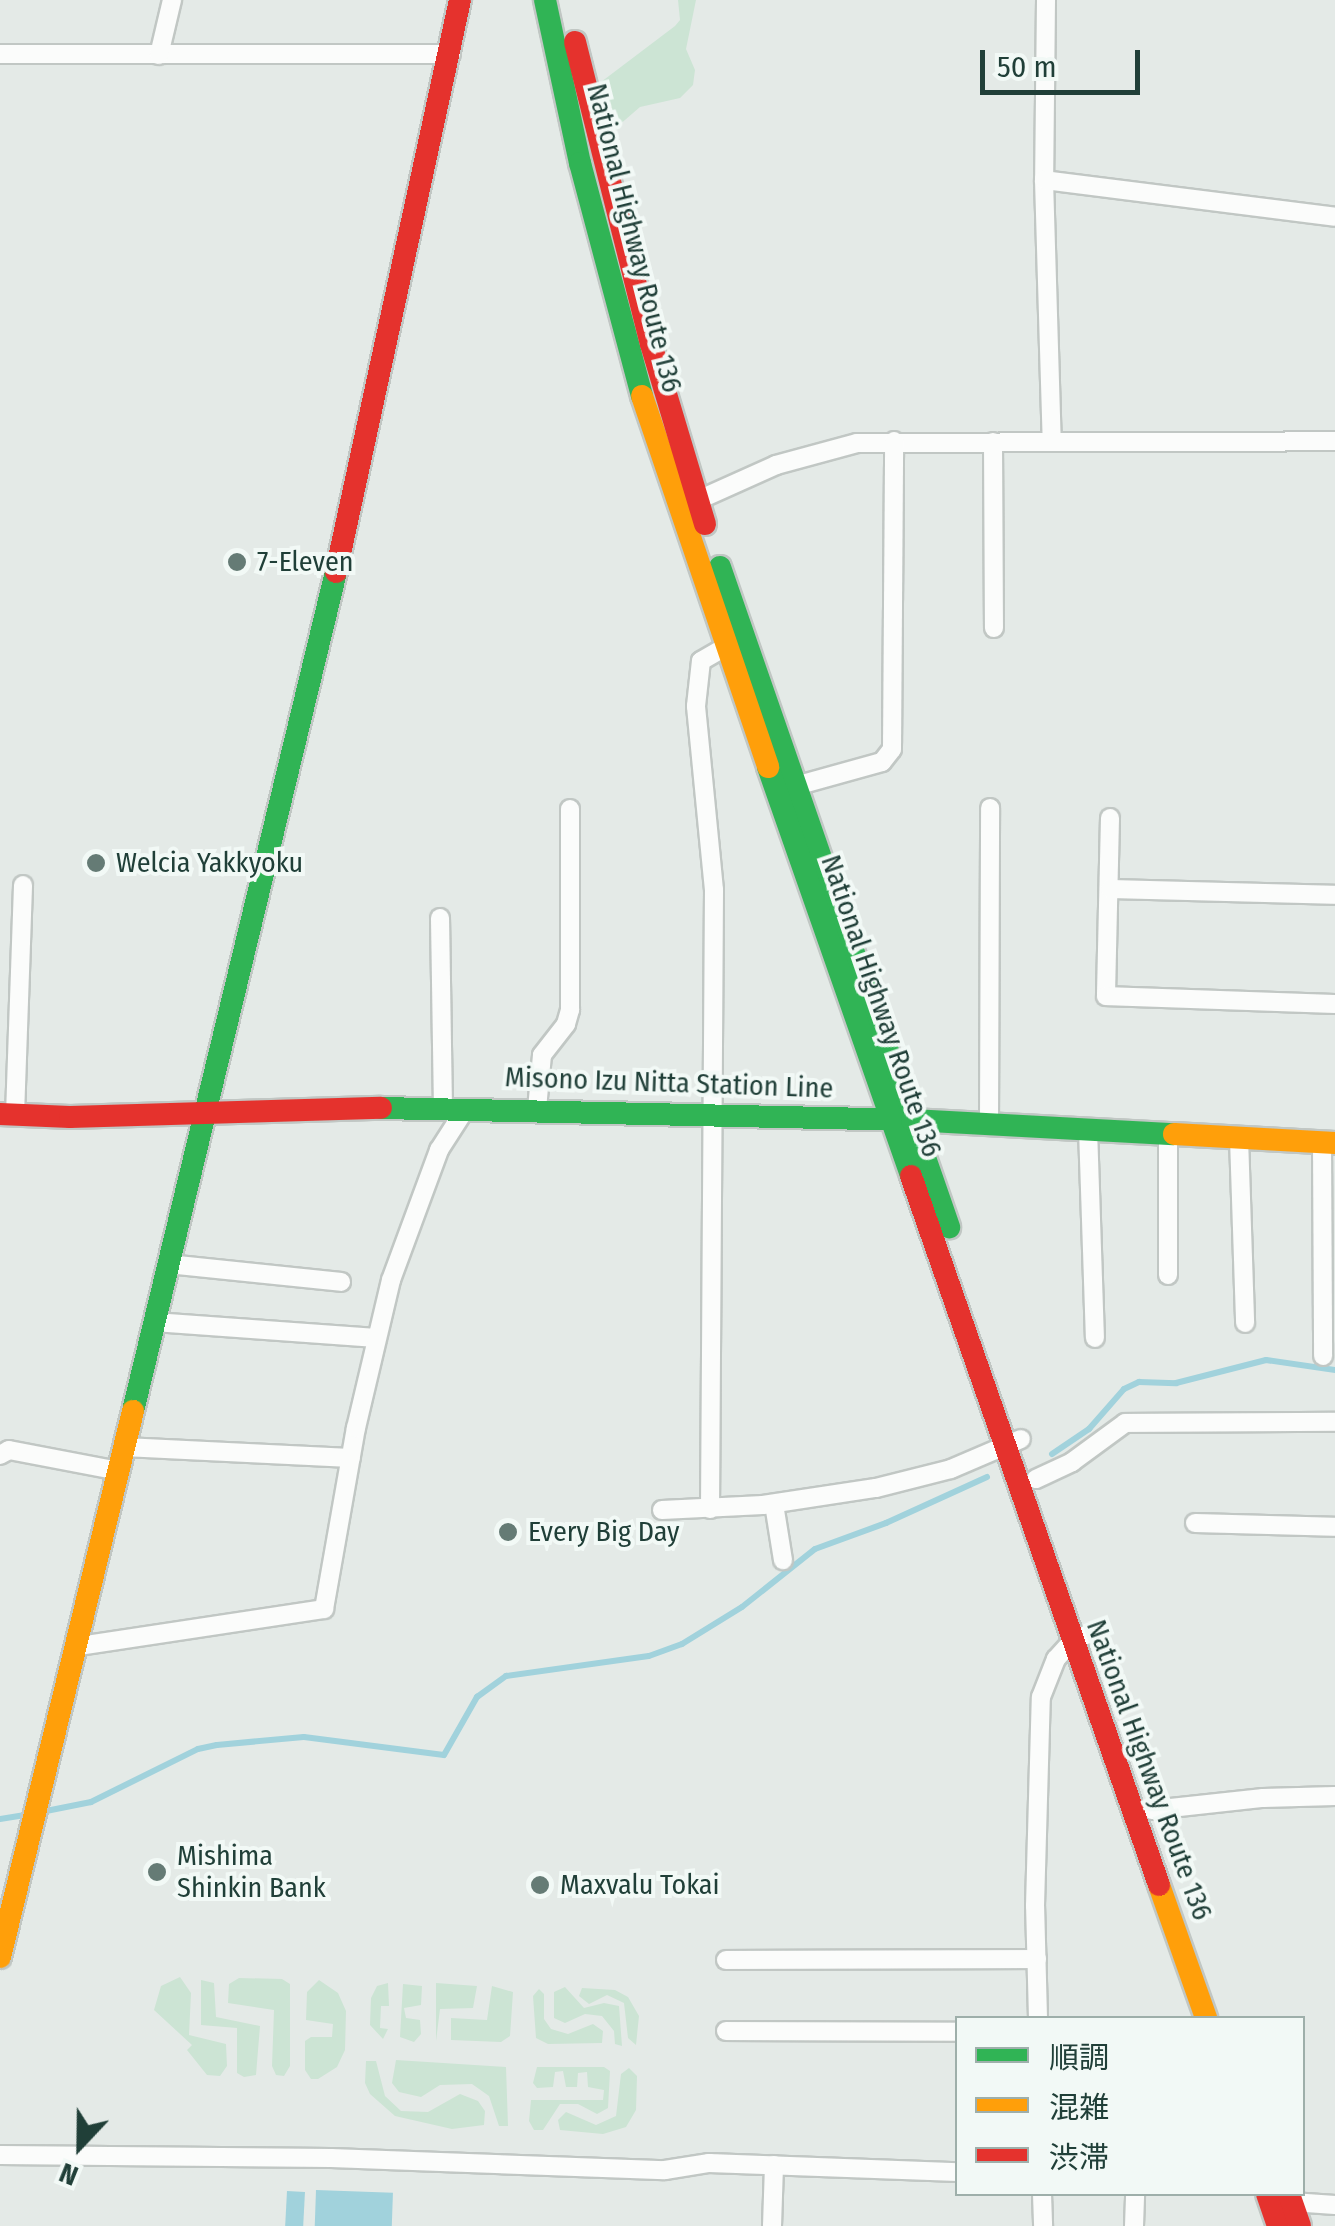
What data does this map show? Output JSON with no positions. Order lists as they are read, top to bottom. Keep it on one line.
{"streets":{"main road":["National Highway Route 136","Misono Izu Nitta Station Line"]},"crossings":[["National Highway Route 136","Misono Izu Nitta Station Line"]],"places":["7-Eleven","Welcia Yakkyoku","Every Big Day","Mishima Shinkin Bank","Maxvalu Tokai"],"legend":["順調","混雑","渋滞"],"scale_bar":"50 m","north":"bottom"}
